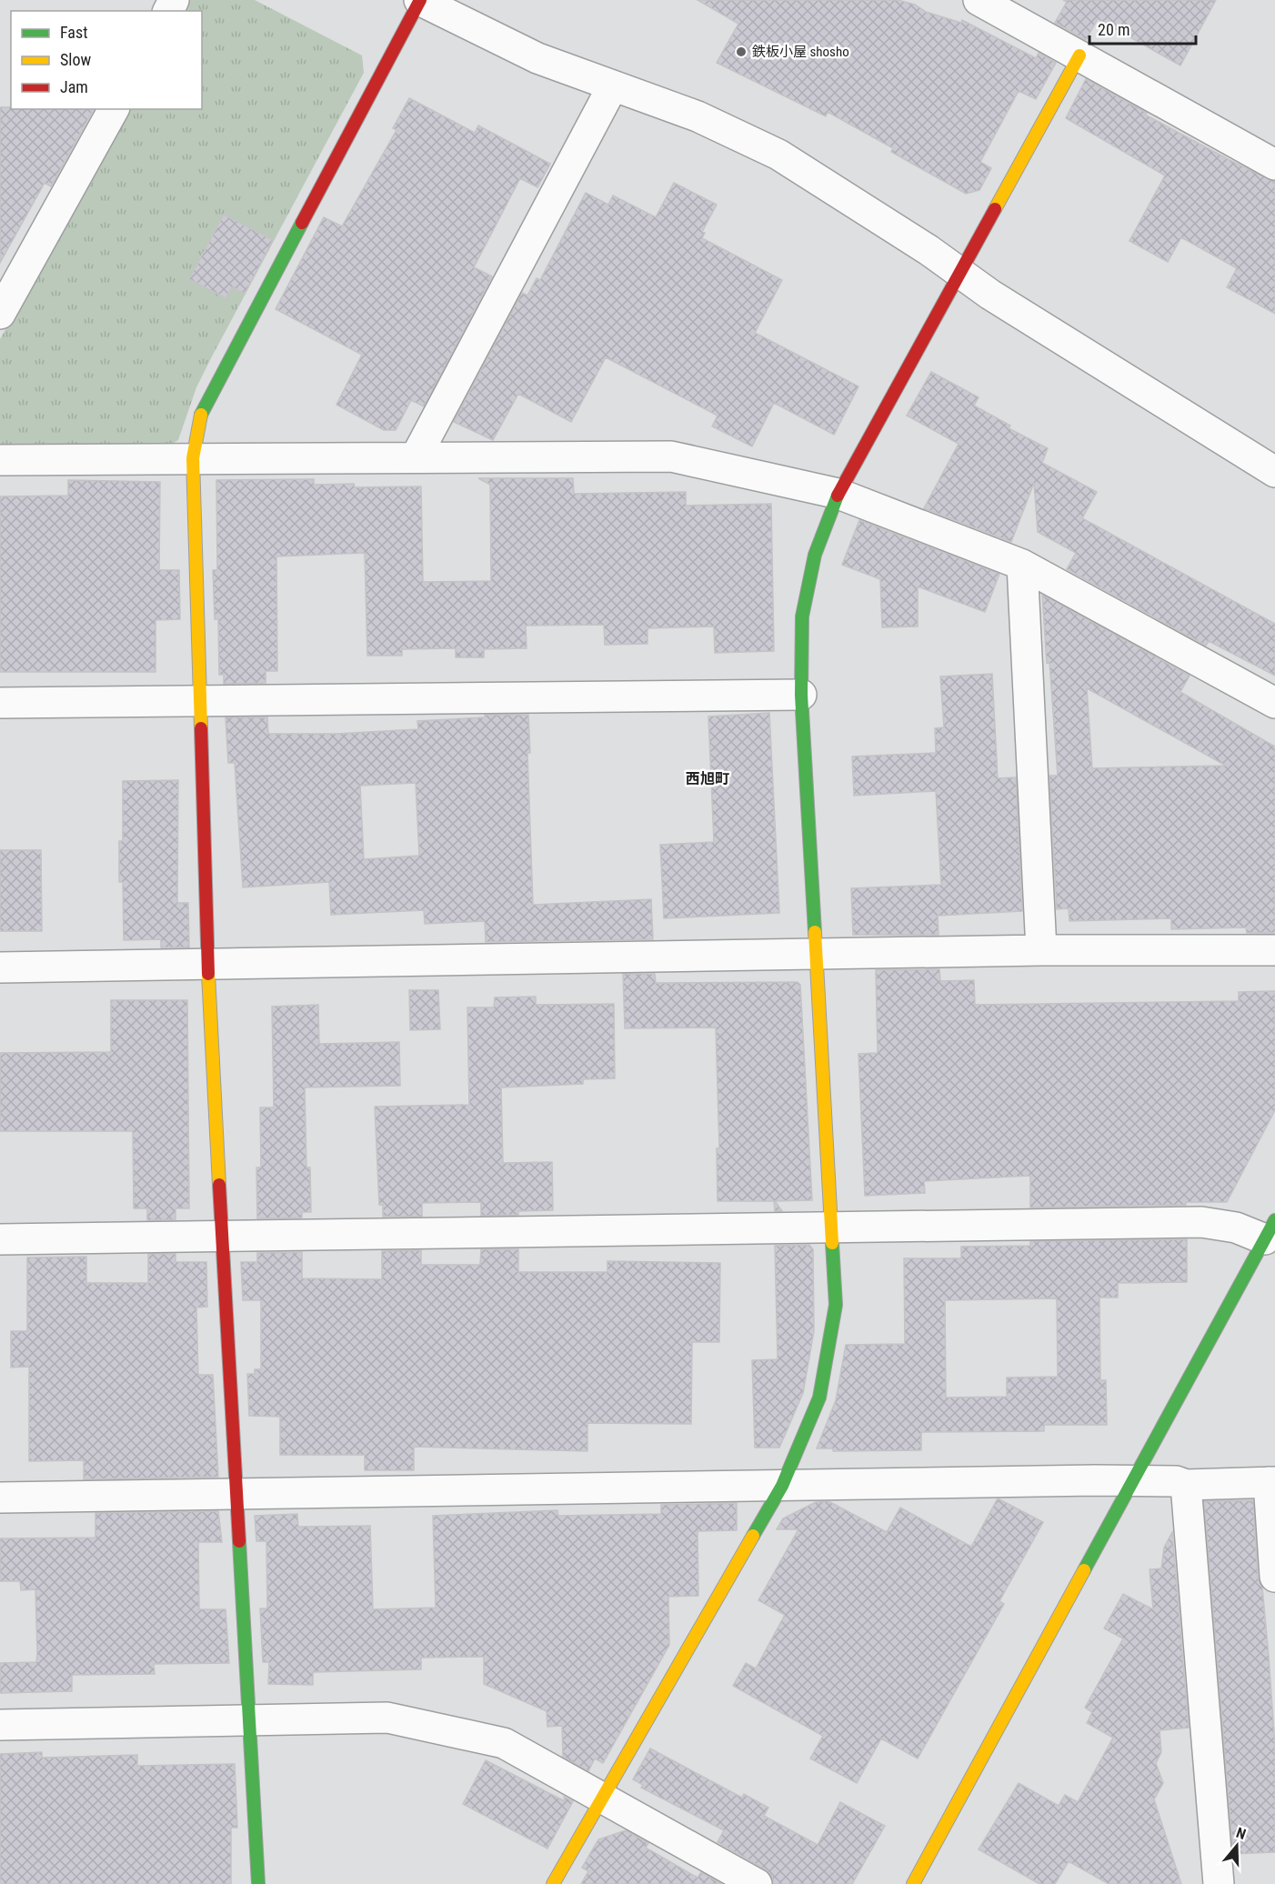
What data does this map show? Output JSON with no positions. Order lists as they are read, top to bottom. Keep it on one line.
{"districts":["西旭町"],"places":["鉄板小屋 shosho"],"legend":["Fast","Slow","Jam"],"scale_bar":"20 m","north":"top"}
